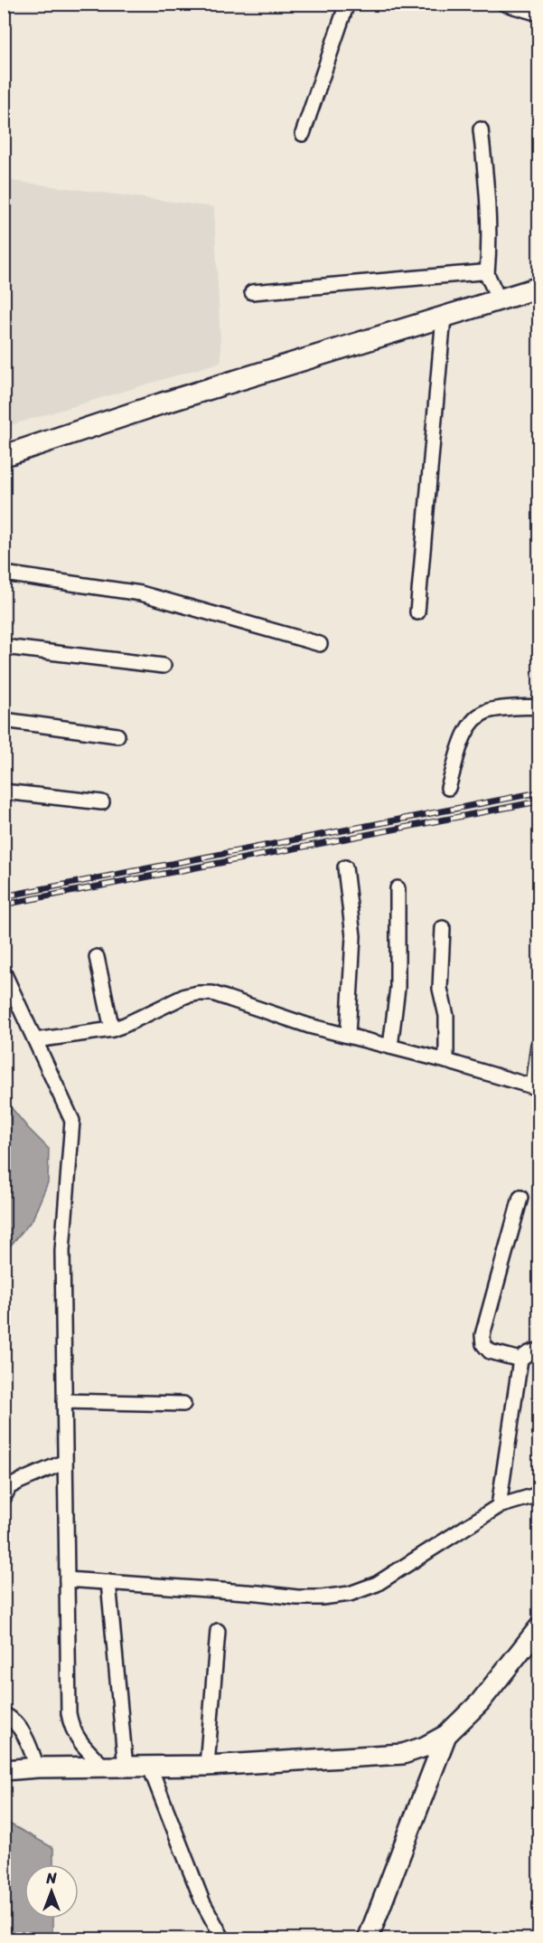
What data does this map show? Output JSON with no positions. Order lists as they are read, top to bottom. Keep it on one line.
{"north":"top"}
